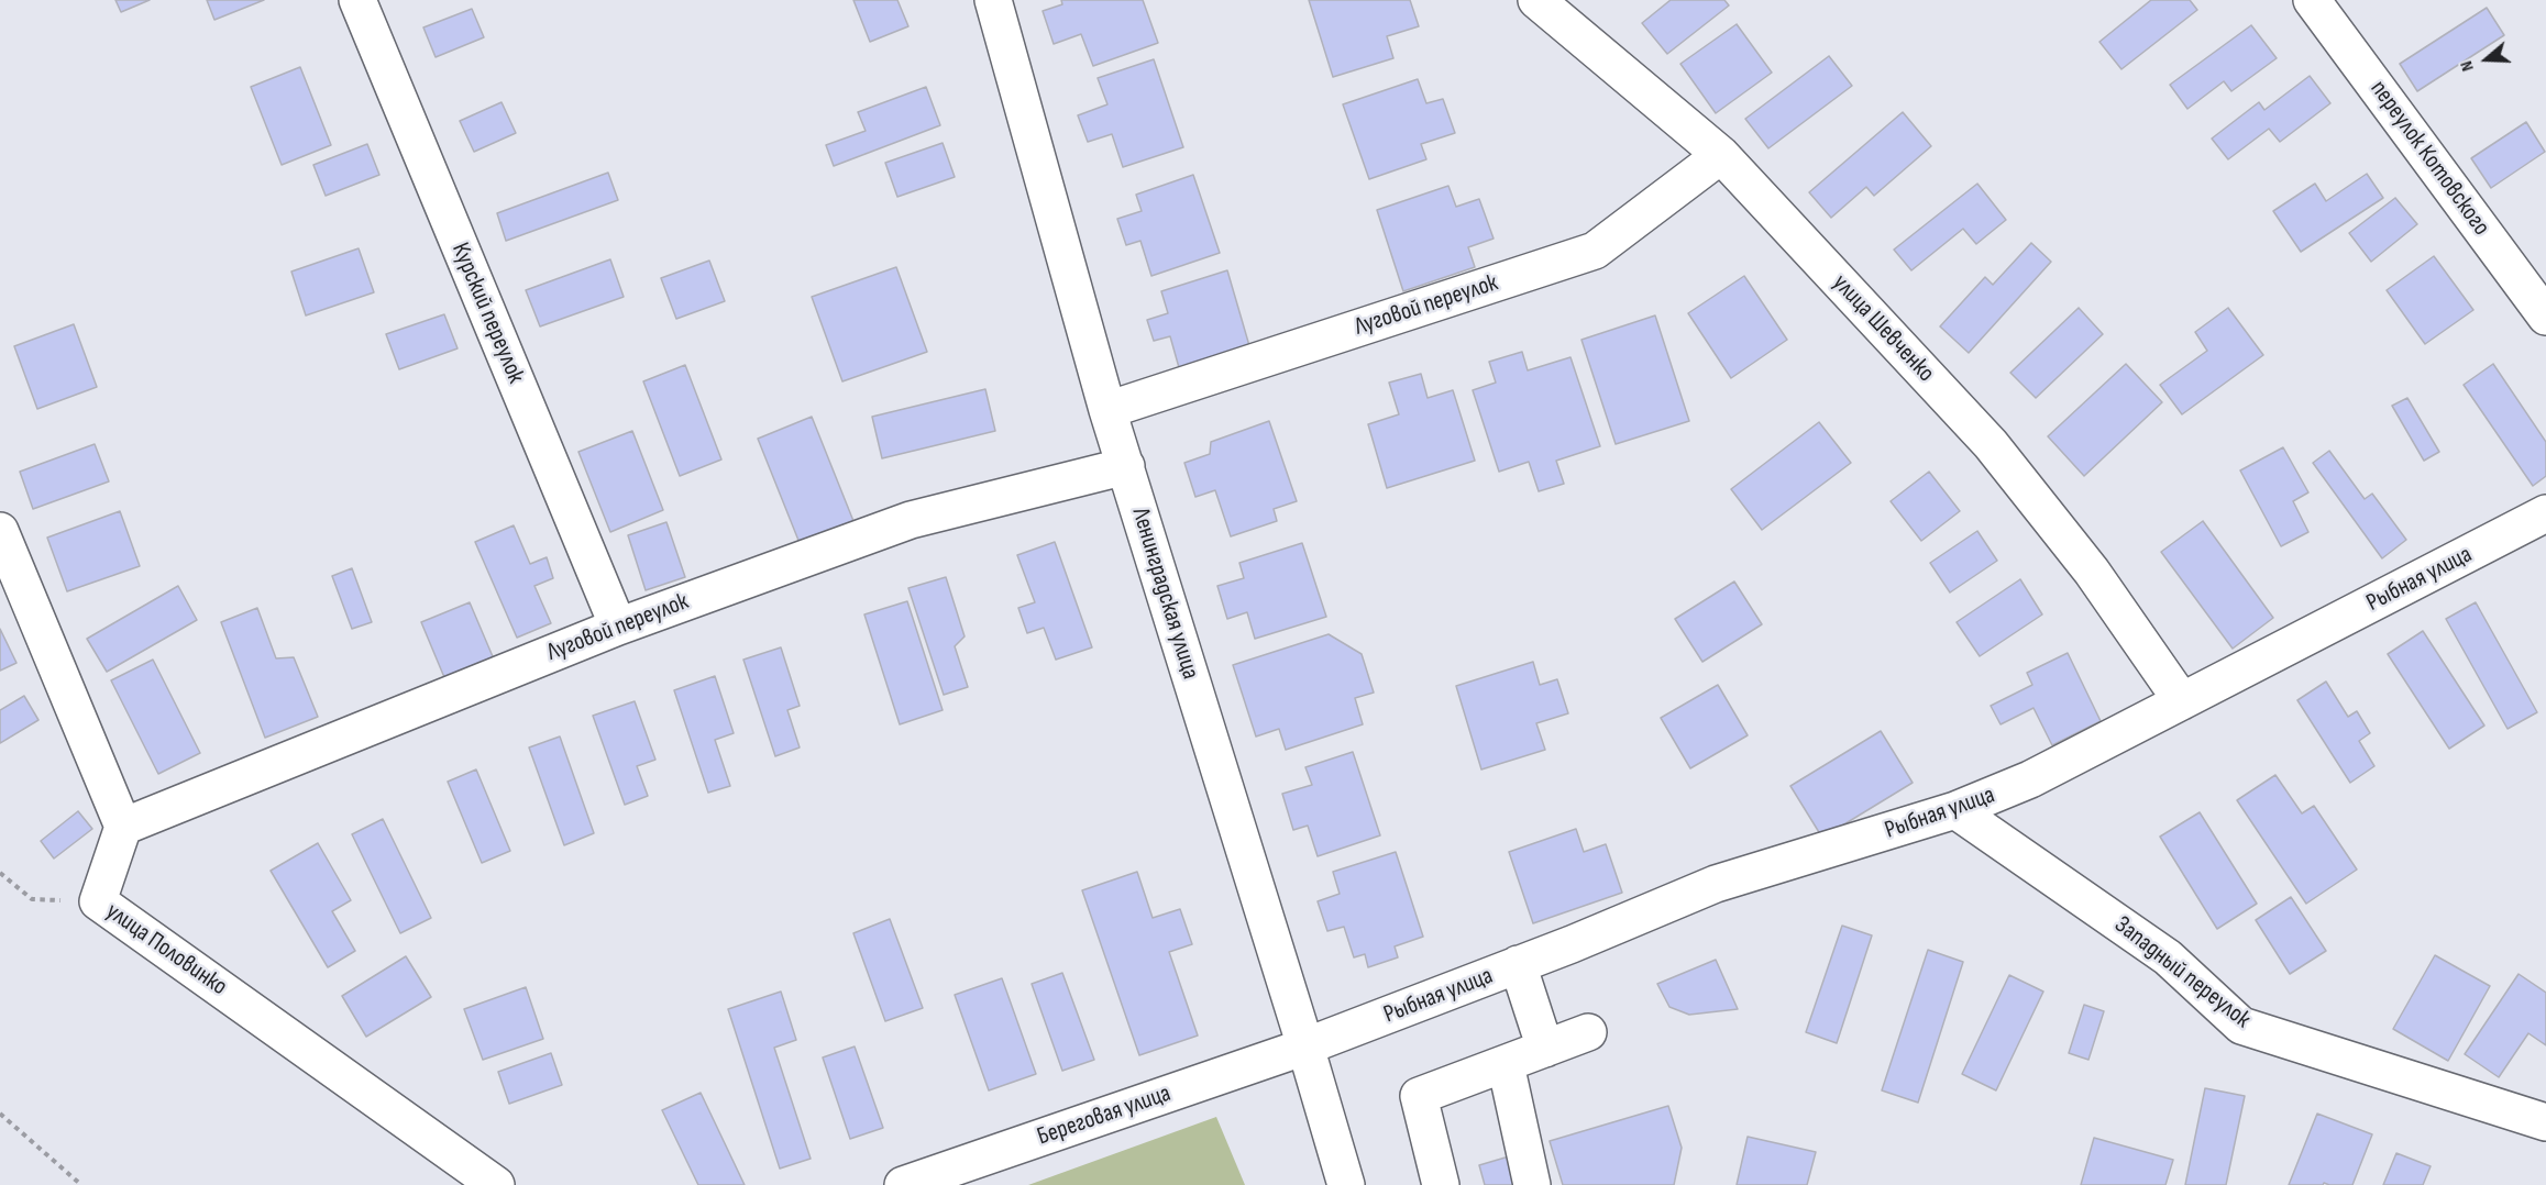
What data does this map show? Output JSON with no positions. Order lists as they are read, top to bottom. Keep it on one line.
{"streets":{"street":["переулок Котовского","Луговой переулок","Курский переулок","улица Шевченко","Рыбная улица","Ленинградская улица","улица Половинко","Западный переулок","Береговая улица"]},"crossings":[["Луговой переулок","Курский переулок"],["Луговой переулок","улица Шевченко"],["Луговой переулок","Ленинградская улица"],["Луговой переулок","улица Половинко"],["улица Шевченко","Рыбная улица"],["Рыбная улица","Ленинградская улица"],["Рыбная улица","Западный переулок"],["Рыбная улица","Береговая улица"],["Ленинградская улица","Береговая улица"]],"north":"left"}
